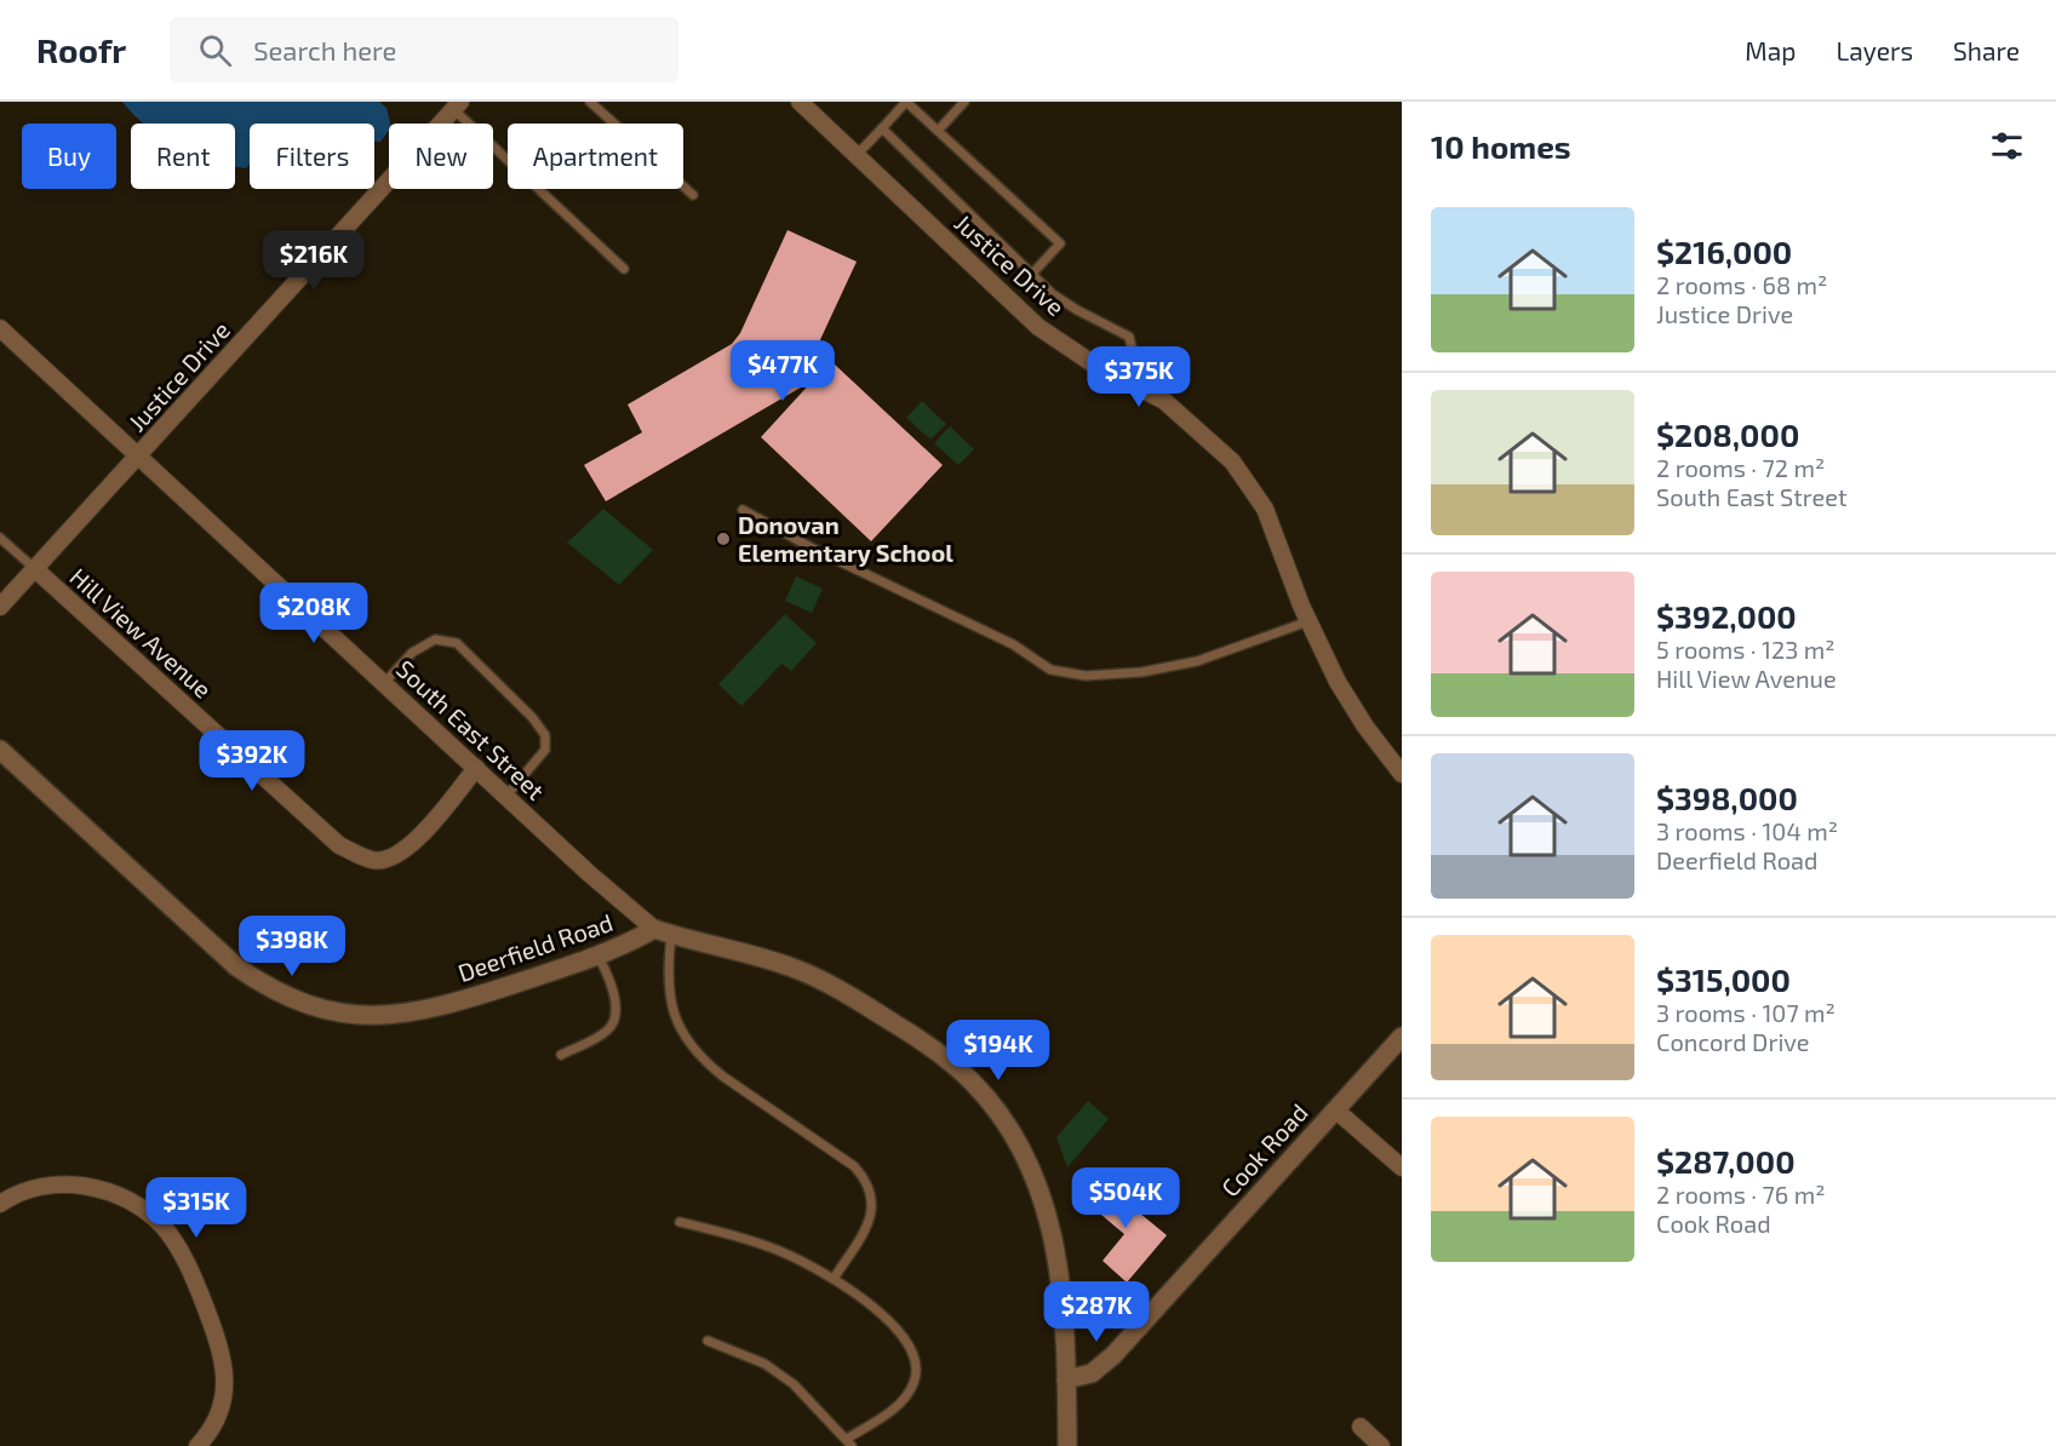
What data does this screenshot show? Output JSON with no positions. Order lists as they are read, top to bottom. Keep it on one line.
{"streets":{"street":["Justice Drive","Hill View Avenue","South East Street","Deerfield Road","Cook Road"]},"crossings":[["Justice Drive","Hill View Avenue"],["Justice Drive","South East Street"],["Hill View Avenue","South East Street"],["South East Street","Deerfield Road"]],"places":["Donovan Elementary School"],"page":{"header":"Roofr","search":"Search here","nav":["Map","Layers","Share"],"heading":"10 homes","chip":["Buy","Rent","Filters","New","Apartment"],"list":[{"name":"$216,000","note":"2 rooms · 68 m² · Justice Drive"},{"name":"$208,000","note":"2 rooms · 72 m² · South East Street"},{"name":"$392,000","note":"5 rooms · 123 m² · Hill View Avenue"},{"name":"$398,000","note":"3 rooms · 104 m² · Deerfield Road"},{"name":"$315,000","note":"3 rooms · 107 m² · Concord Drive"},{"name":"$287,000","note":"2 rooms · 76 m² · Cook Road"}],"price":["$216K","$477K","$375K","$208K","$392K","$398K","$194K","$504K","$315K","$287K"]}}
